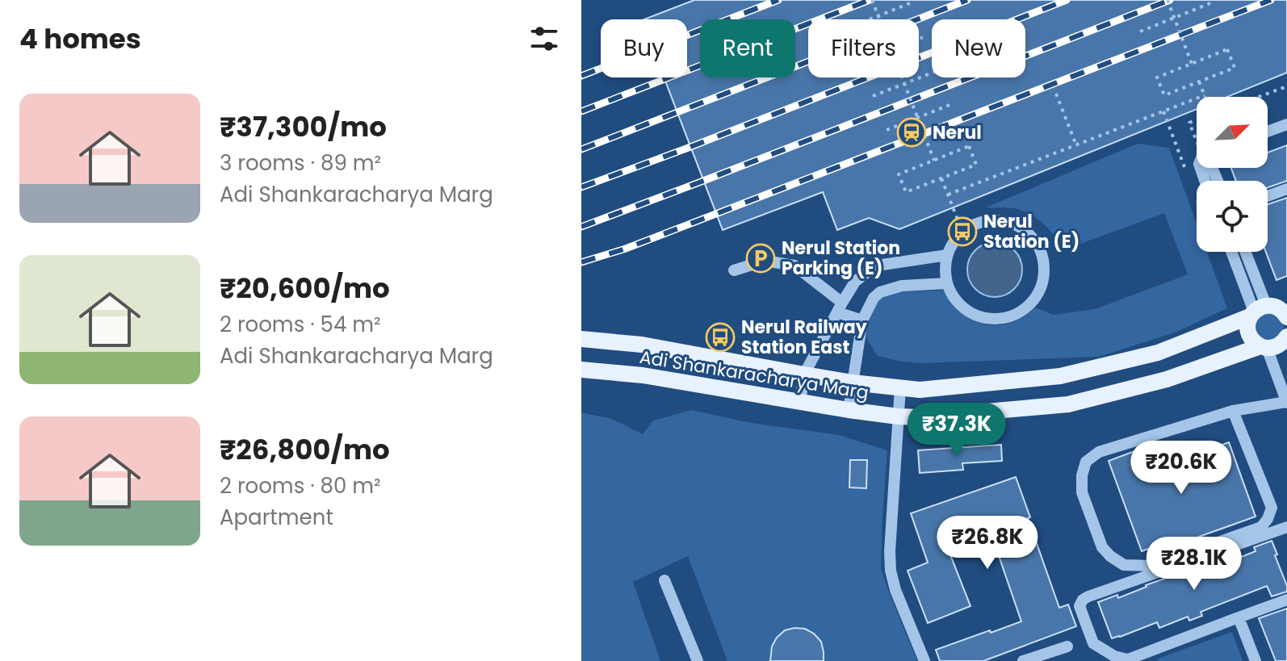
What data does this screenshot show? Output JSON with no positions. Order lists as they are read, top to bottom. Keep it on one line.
{"streets":{"main road":["Adi Shankaracharya Marg"]},"places":{"station":["Nerul"],"bus stop":["Nerul Station (E)","Nerul Railway Station East"],"parking":["Nerul Station Parking (E)"]},"north":"top right","page":{"heading":"4 homes","chip":["Buy","Rent","Filters","New"],"list":[{"name":"₹37,300/mo","note":"3 rooms · 89 m² · Adi Shankaracharya Marg"},{"name":"₹20,600/mo","note":"2 rooms · 54 m² · Adi Shankaracharya Marg"},{"name":"₹26,800/mo","note":"2 rooms · 80 m² · Apartment"}],"price":["₹37.3K","₹20.6K","₹26.8K","₹28.1K"]}}
